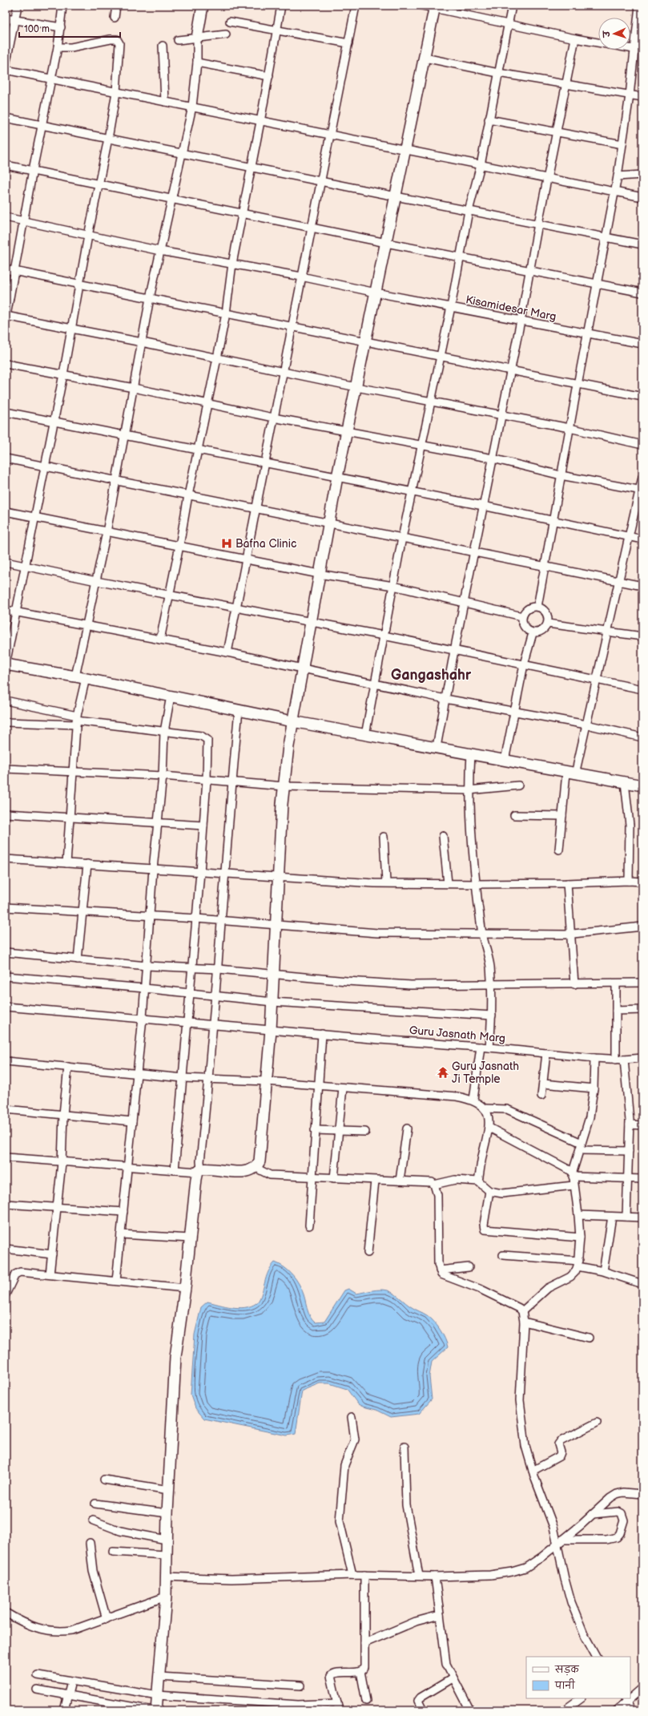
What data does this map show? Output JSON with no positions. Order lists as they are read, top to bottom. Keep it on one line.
{"streets":{"street":["Kisamidesar Marg","Guru Jasnath Marg"]},"districts":["Gangashahr"],"places":{"hospital":["Bafna Clinic"],"temple":["Guru Jasnath Ji Temple"]},"legend":["सड़क","पानी"],"scale_bar":"100 m","north":"left"}
